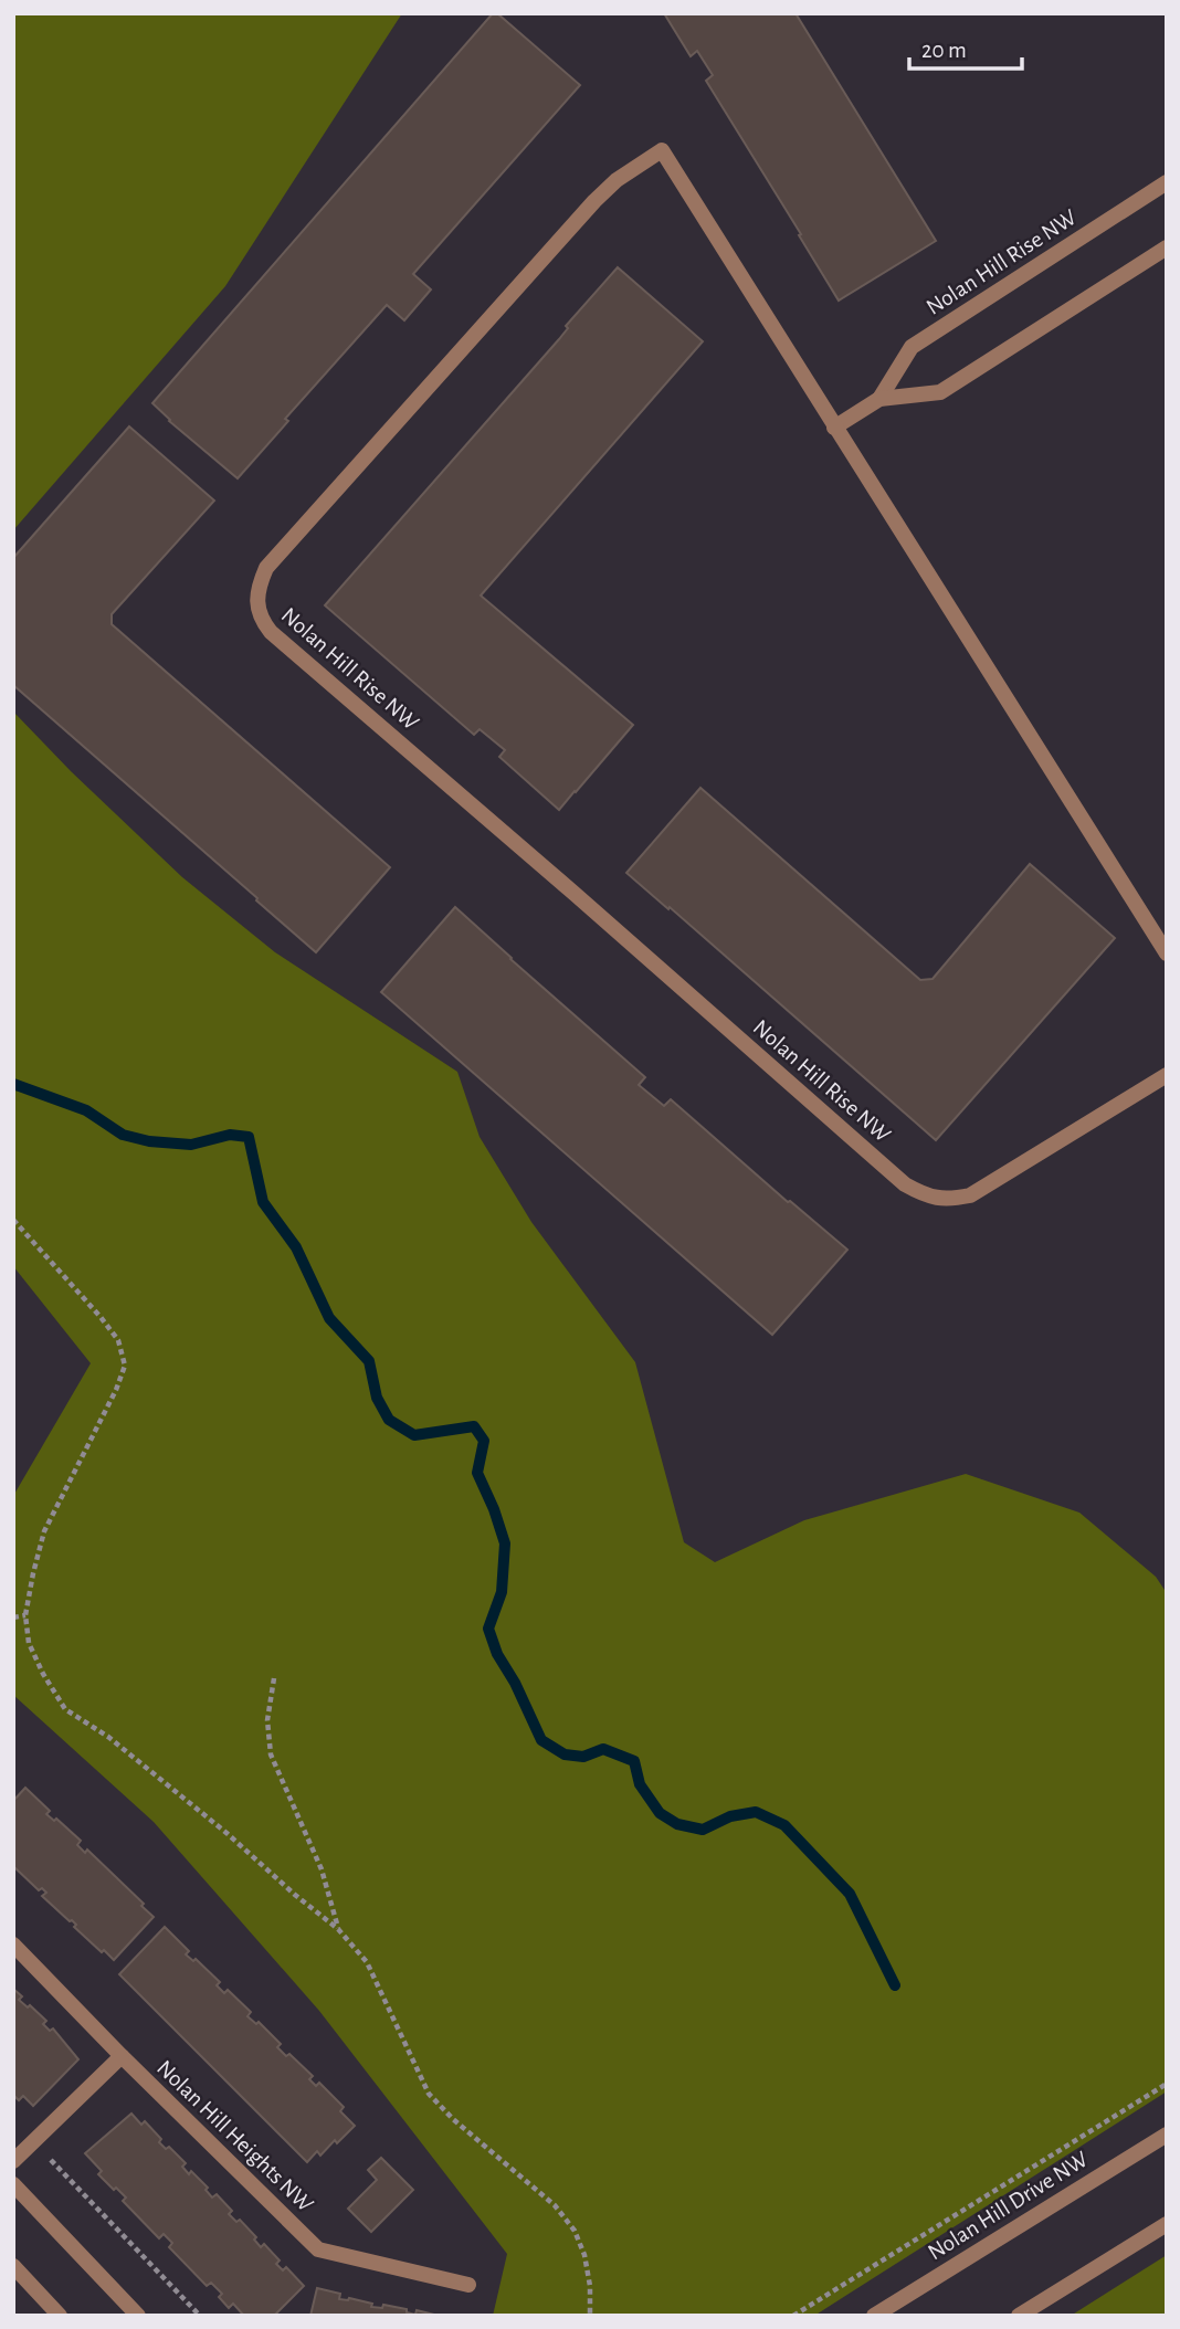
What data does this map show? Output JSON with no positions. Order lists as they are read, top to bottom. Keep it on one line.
{"streets":{"street":["Nolan Hill Rise NW","Nolan Hill Heights NW","Nolan Hill Drive NW"]},"scale_bar":"20 m"}
